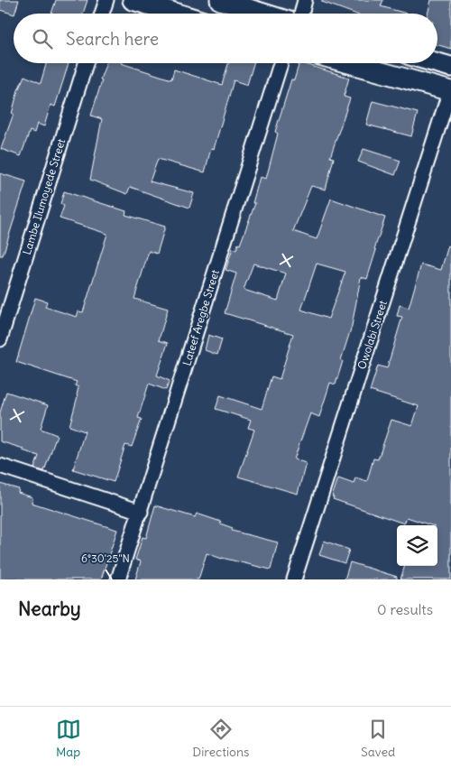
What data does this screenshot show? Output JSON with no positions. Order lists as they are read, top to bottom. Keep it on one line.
{"streets":{"street":["Lambe Ilumoyede Street","Lateef Aregbe Street","Owolabi Street"]},"page":{"search":"Search here","heading":["Nearby","0 results"],"nav":["Map","Directions","Saved"]},"coordinates":["6°30'25\"N"]}
